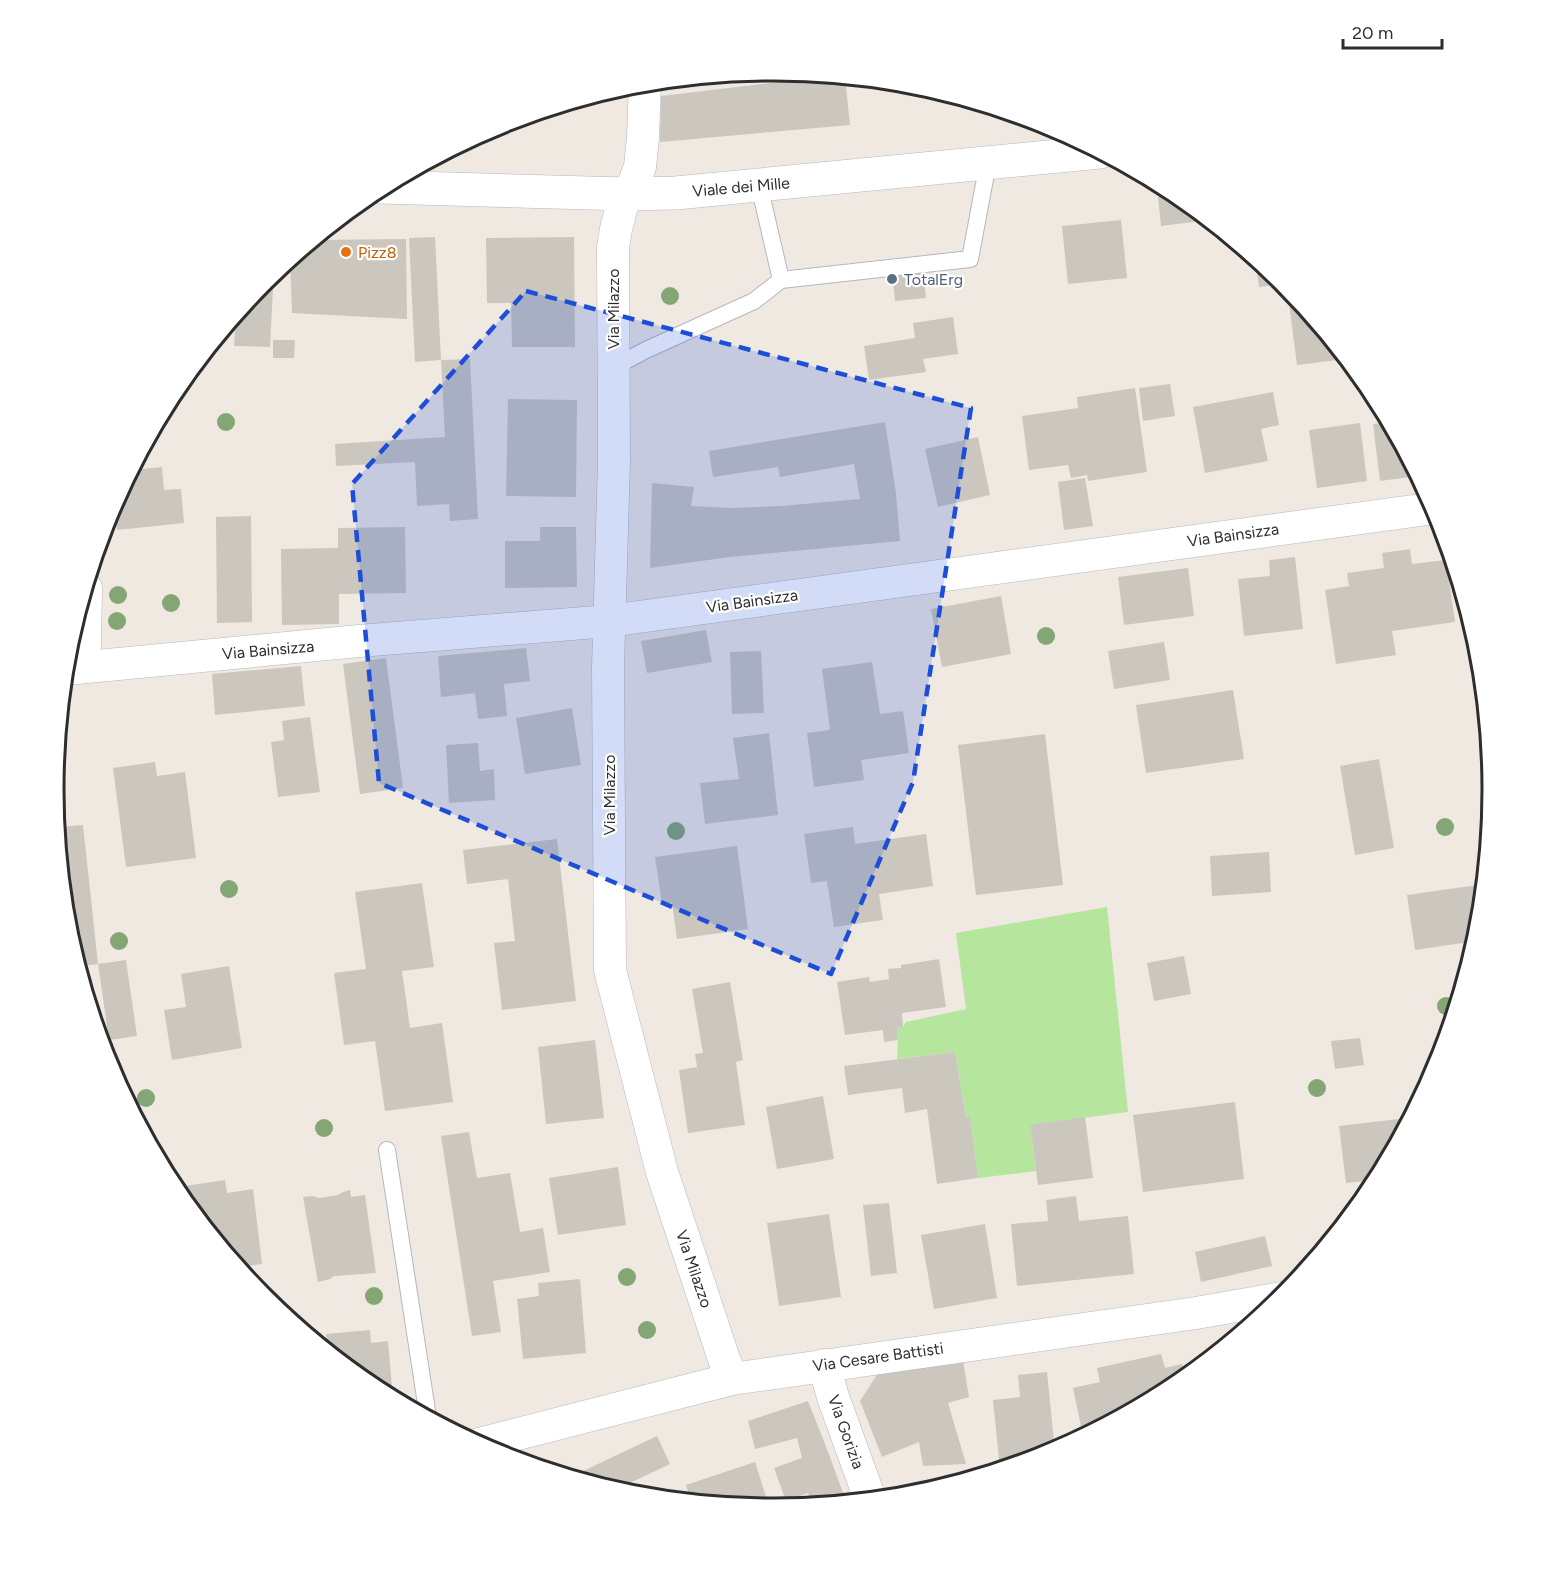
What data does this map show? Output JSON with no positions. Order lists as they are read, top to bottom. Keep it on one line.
{"streets":{"street":["Viale dei Mille","Via Milazzo","Via Bainsizza","Via Cesare Battisti","Via Gorizia"]},"crossings":[["Viale dei Mille","Via Milazzo"],["Via Milazzo","Via Bainsizza"],["Via Milazzo","Via Cesare Battisti"],["Via Cesare Battisti","Via Gorizia"]],"places":["Pizz8","TotalErg"],"scale_bar":"20 m"}
